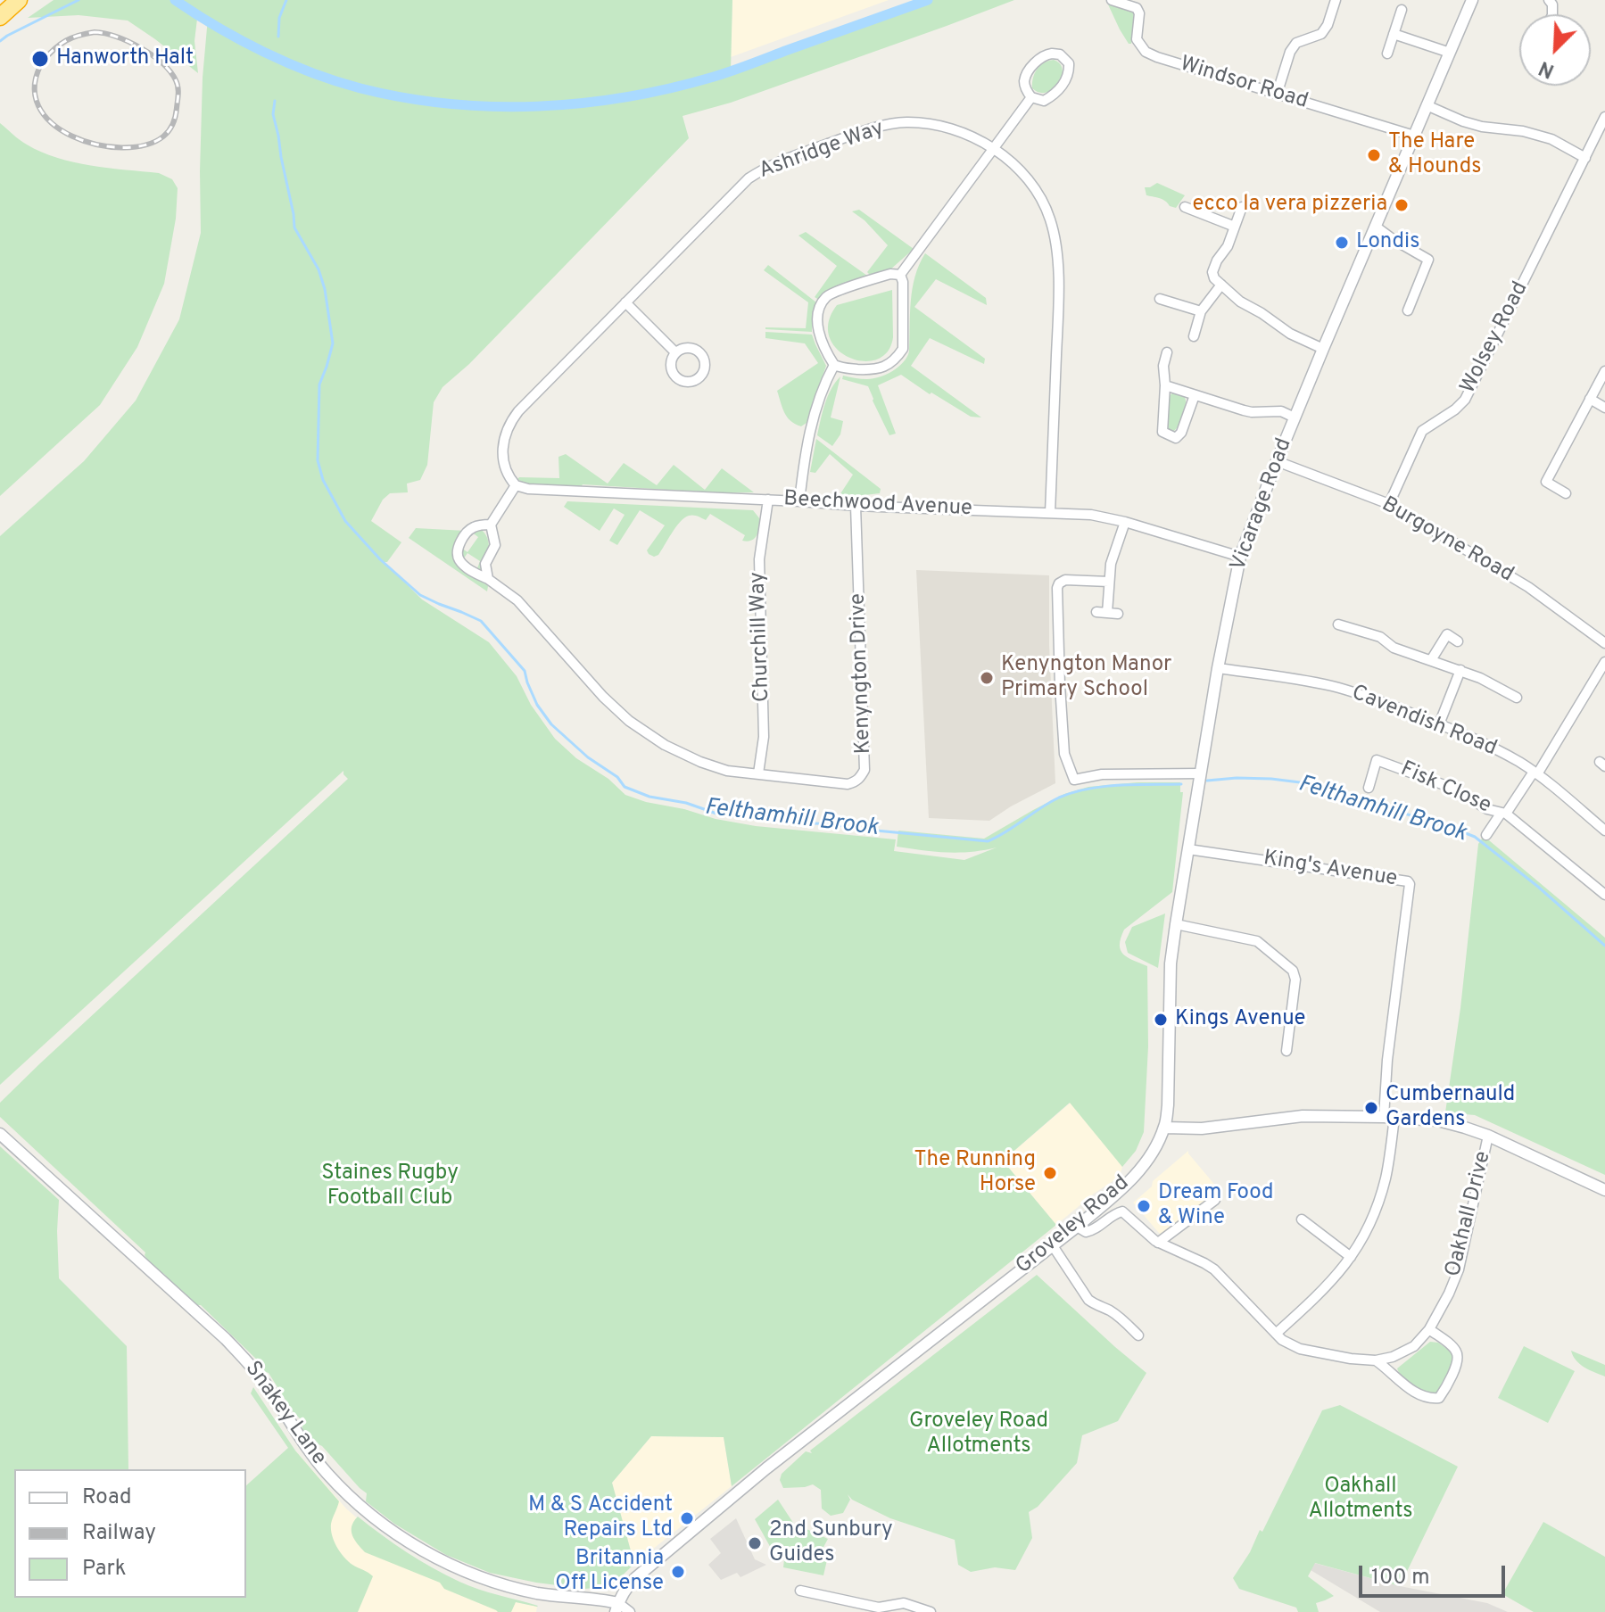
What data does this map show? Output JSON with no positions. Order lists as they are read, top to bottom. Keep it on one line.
{"streets":{"street":["Windsor Road","Ashridge Way","Wolsey Road","Beechwood Avenue","Vicarage Road","Burgoyne Road","Churchill Way","Kenyngton Drive","Cavendish Road","Fisk Close","King's Avenue","Oakhall Drive","Groveley Road","Snakey Lane"]},"crossings":[["Windsor Road","Vicarage Road"],["Ashridge Way","Beechwood Avenue"],["Ashridge Way","Kenyngton Drive"],["Wolsey Road","Burgoyne Road"],["Beechwood Avenue","Vicarage Road"],["Beechwood Avenue","Churchill Way"],["Beechwood Avenue","Kenyngton Drive"],["Vicarage Road","Burgoyne Road"],["Vicarage Road","Cavendish Road"],["Vicarage Road","King's Avenue"],["Vicarage Road","Groveley Road"],["Churchill Way","Kenyngton Drive"],["Groveley Road","Snakey Lane"]],"water":["Felthamhill Brook"],"parks":["Staines Rugby Football Club","Groveley Road Allotments","Oakhall Allotments"],"places":["Hanworth Halt","The Hare & Hounds","ecco la vera pizzeria","Londis","Kenyngton Manor Primary School","Kings Avenue","Cumbernauld Gardens","The Running Horse","Dream Food & Wine","M & S Accident Repairs Ltd","2nd Sunbury Guides","Britannia Off License"],"legend":["Road","Railway","Park"],"scale_bar":"100 m","north":"bottom left"}
